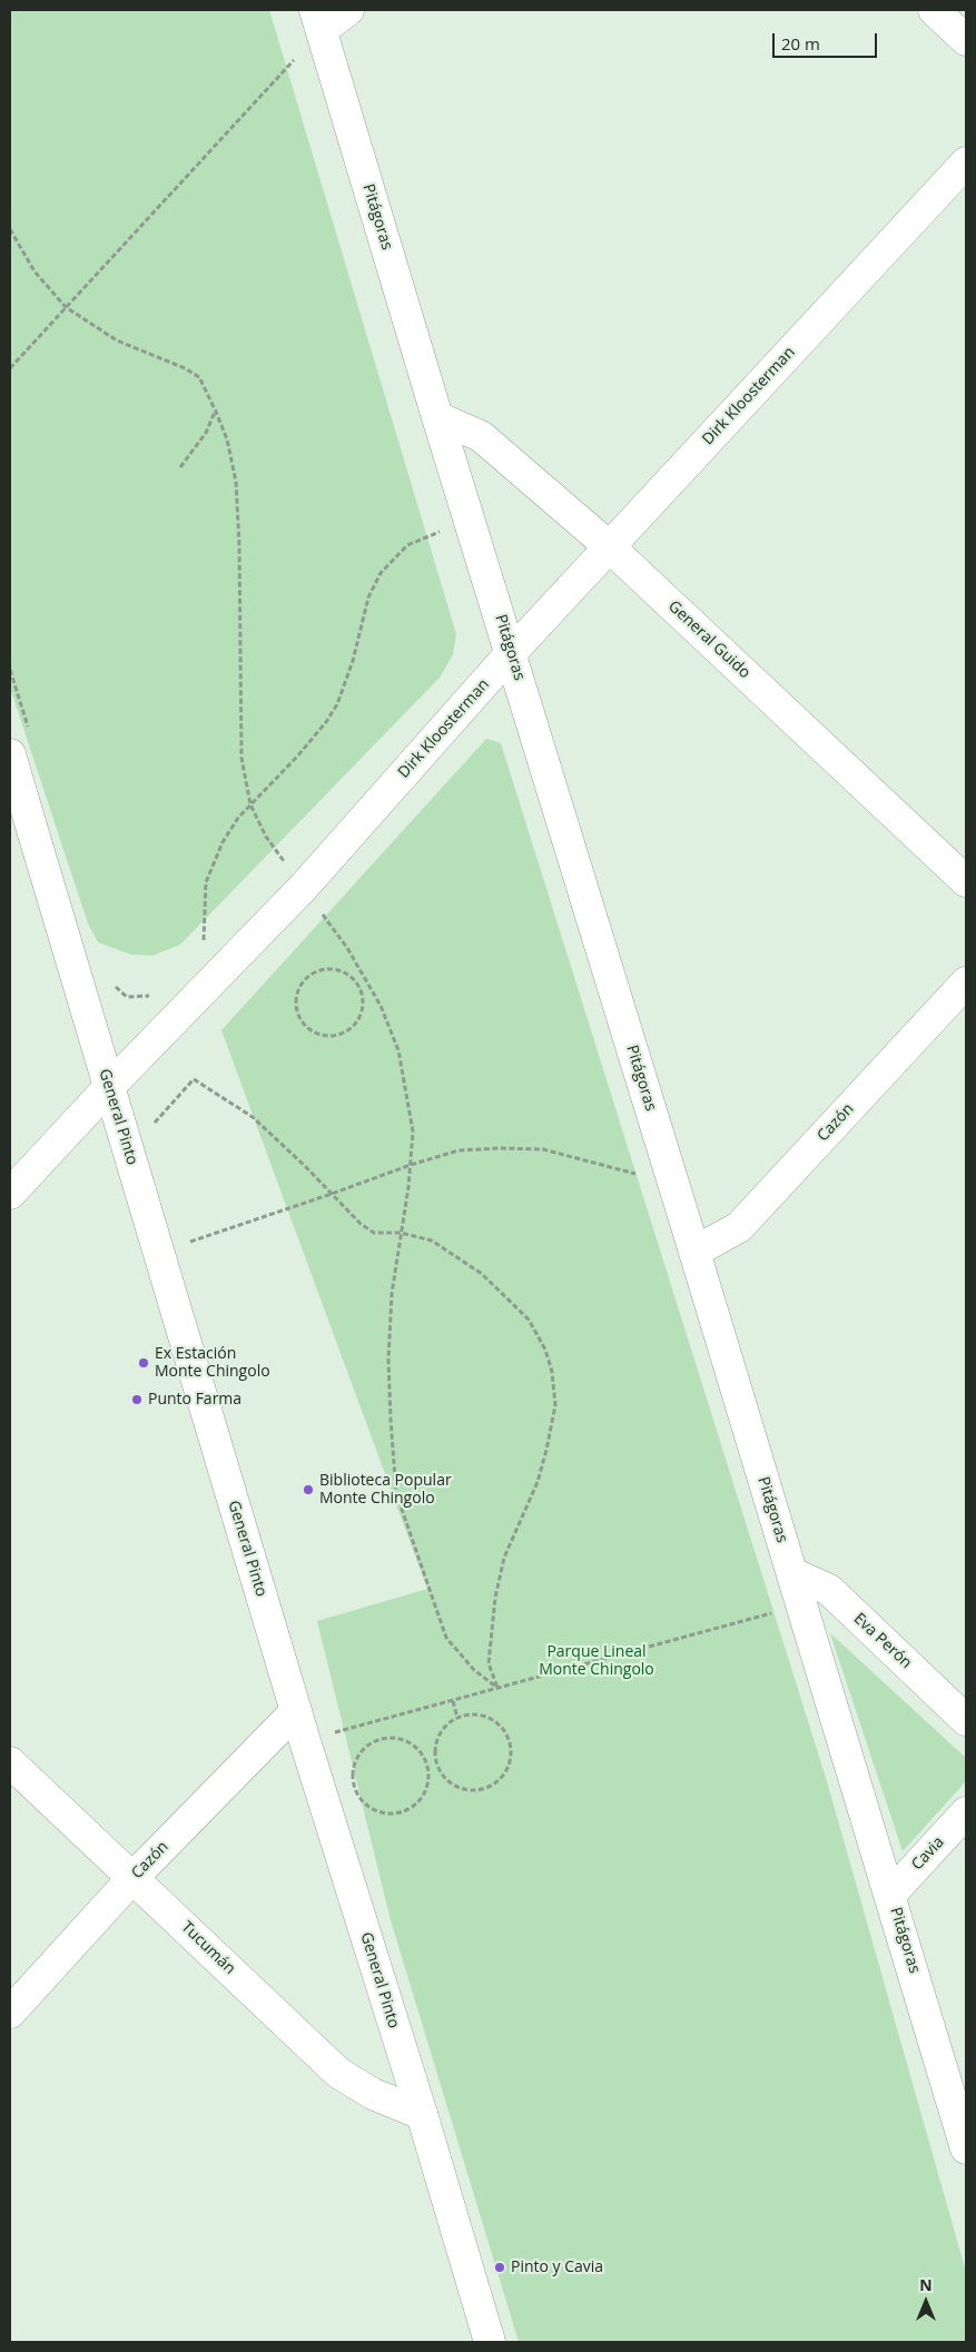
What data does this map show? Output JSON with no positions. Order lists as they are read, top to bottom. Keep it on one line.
{"streets":{"street":["Pitágoras","Dirk Kloosterman","General Guido","General Pinto","Cazón","Eva Perón","Cavia","Tucumán"]},"crossings":[["Pitágoras","Dirk Kloosterman"],["Pitágoras","General Guido"],["Pitágoras","Cazón"],["Pitágoras","Eva Perón"],["Pitágoras","Cavia"],["Dirk Kloosterman","General Guido"],["Dirk Kloosterman","General Pinto"],["General Pinto","Cazón"],["General Pinto","Tucumán"],["Cazón","Tucumán"]],"parks":["Parque Lineal Monte Chingolo"],"places":["Ex Estación Monte Chingolo","Punto Farma","Biblioteca Popular Monte Chingolo","Pinto y Cavia"],"scale_bar":"20 m","north":"top"}
